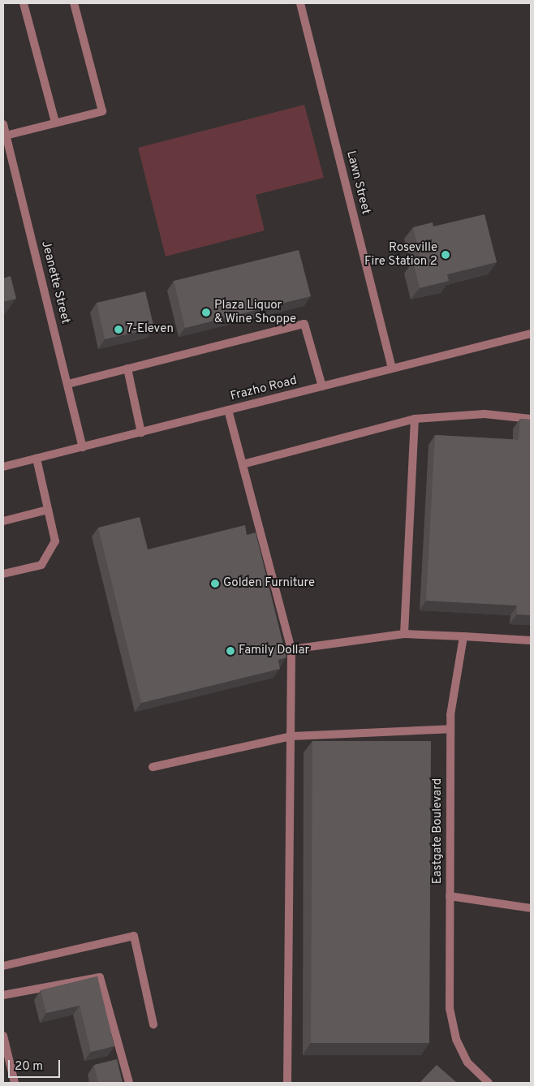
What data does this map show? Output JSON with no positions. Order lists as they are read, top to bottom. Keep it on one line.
{"streets":{"street":["Lawn Street","Jeanette Street","Frazho Road","Eastgate Boulevard"]},"crossings":[["Lawn Street","Frazho Road"],["Jeanette Street","Frazho Road"]],"places":["Roseville Fire Station 2","Plaza Liquor & Wine Shoppe","7-Eleven","Golden Furniture","Family Dollar"],"scale_bar":"20 m"}
